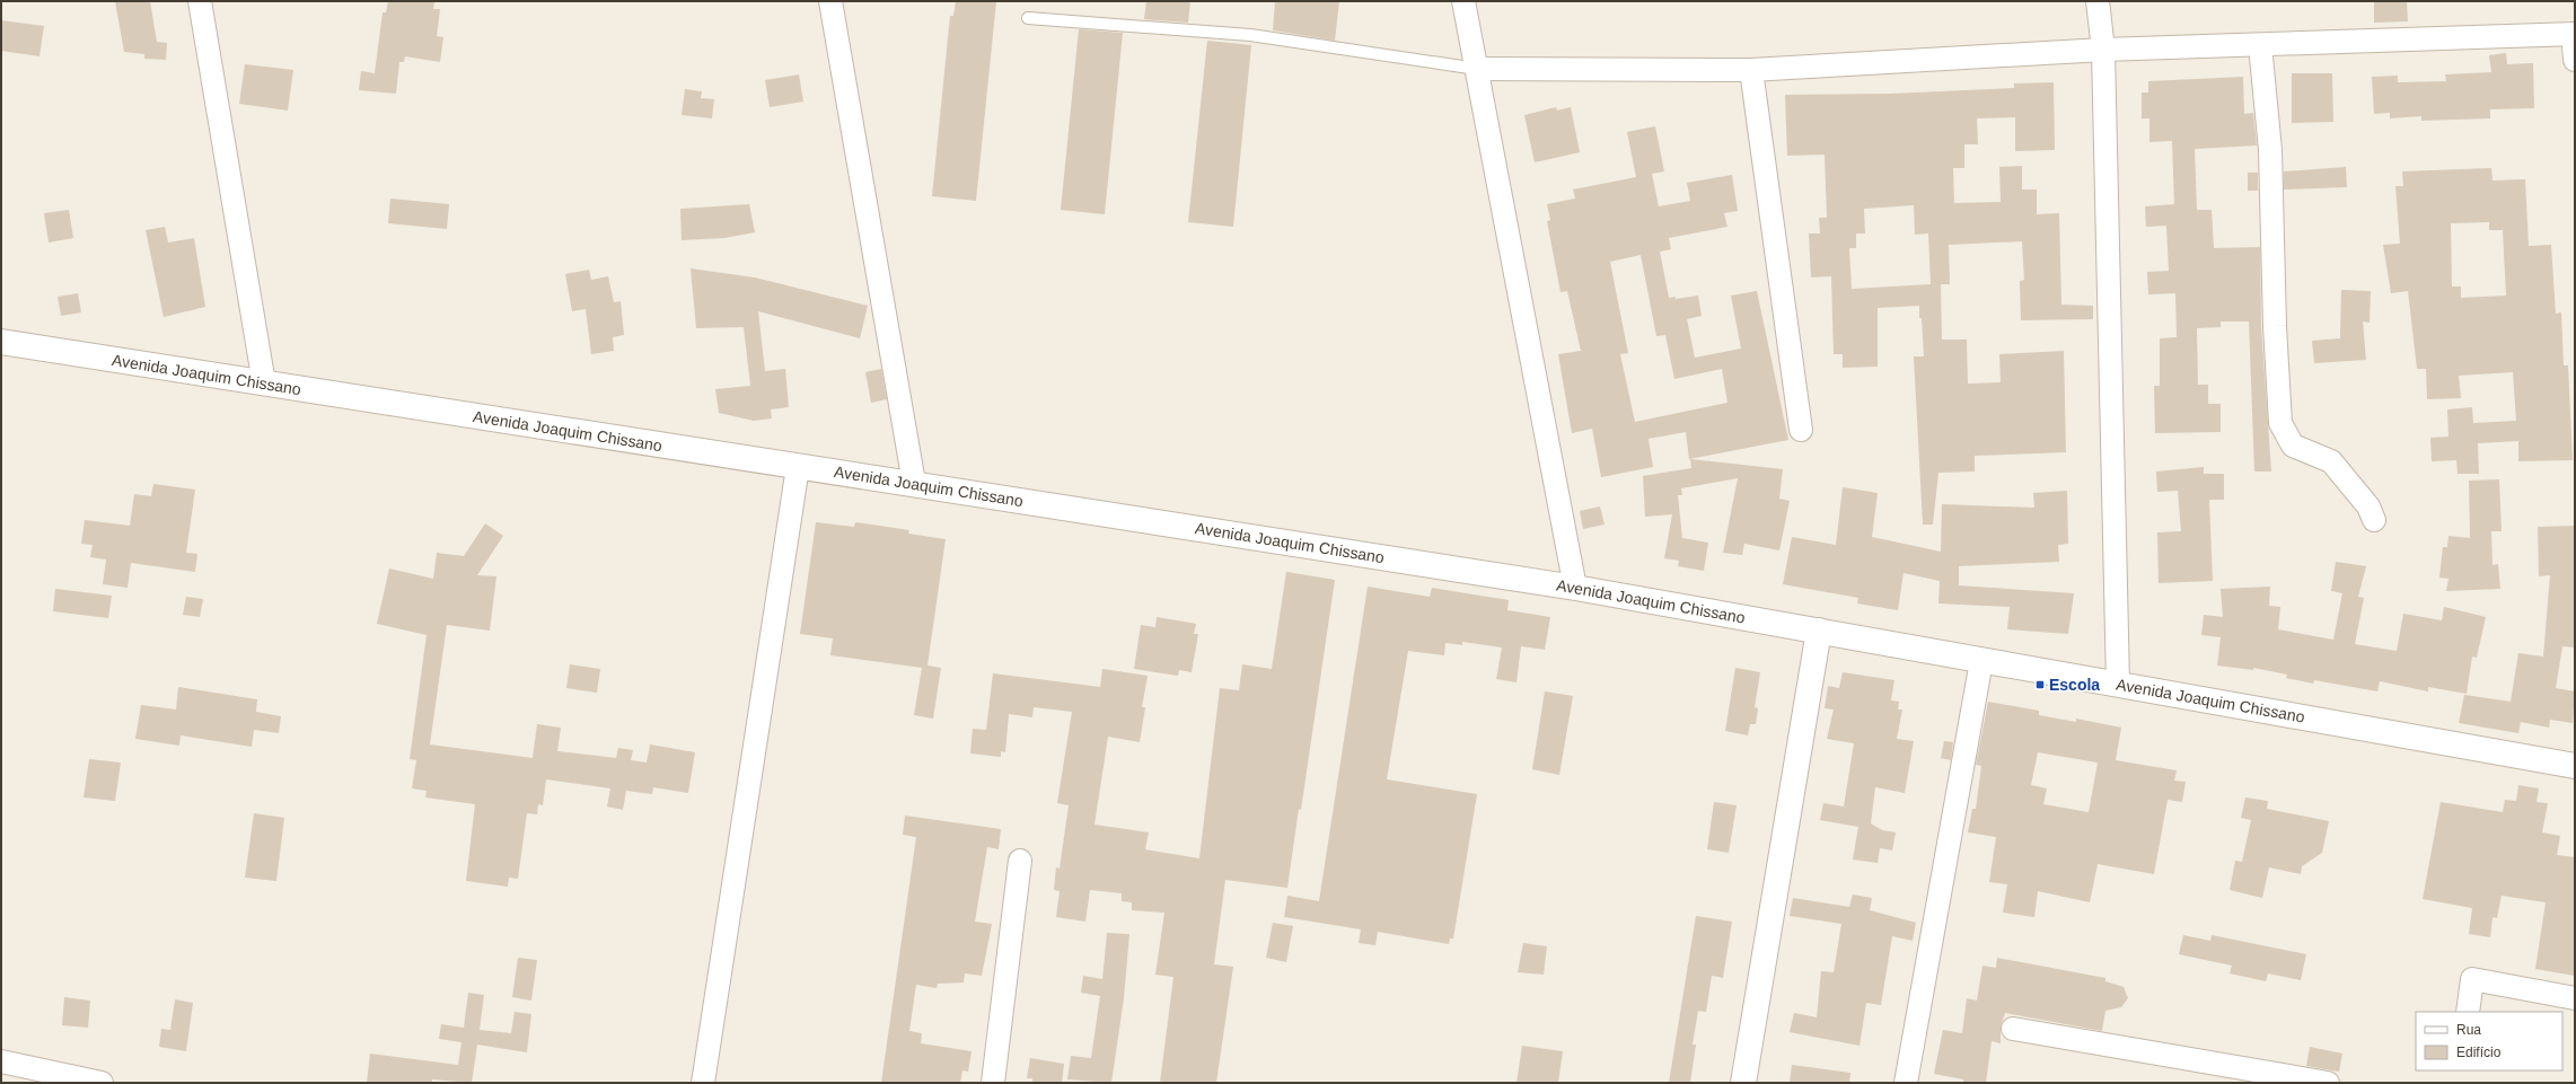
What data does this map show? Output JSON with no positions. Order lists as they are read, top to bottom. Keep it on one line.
{"streets":{"street":["Avenida Joaquim Chissano"]},"places":{"transit":["Escola"]},"legend":["Rua","Edifício"]}
